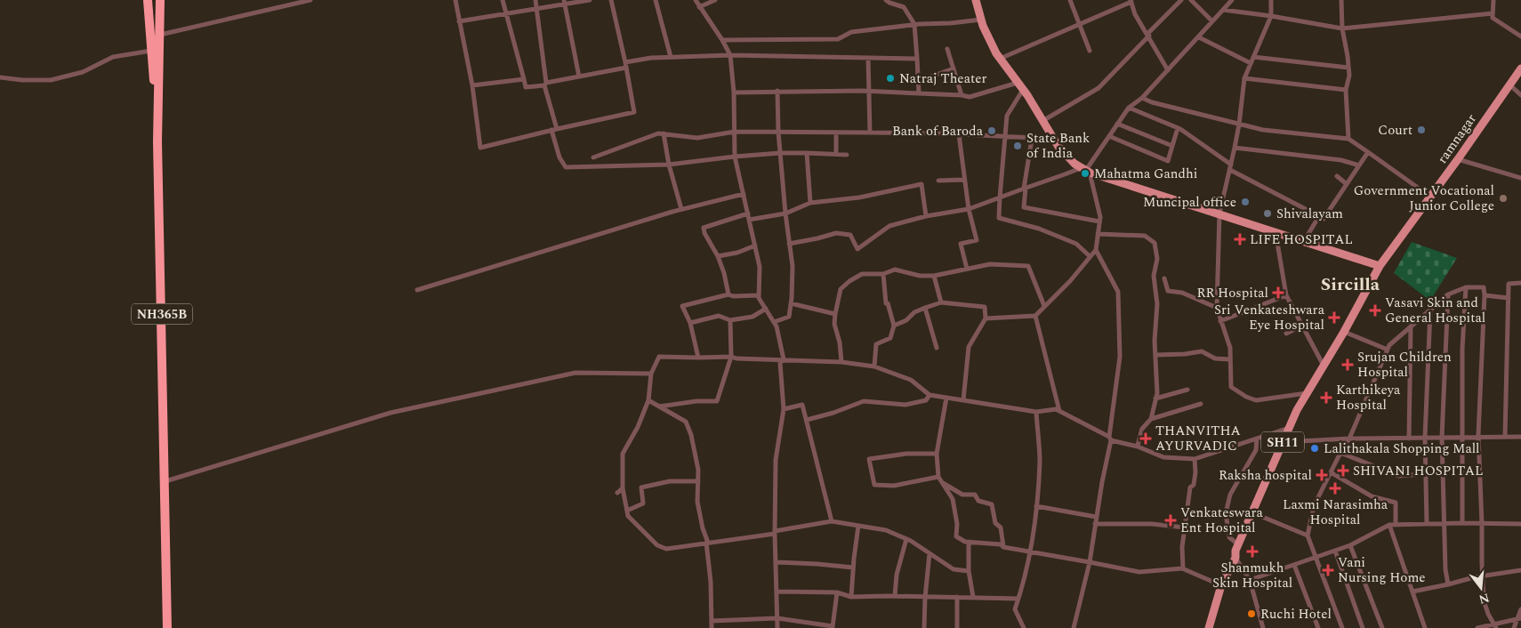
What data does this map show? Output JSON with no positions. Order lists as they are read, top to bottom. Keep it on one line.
{"streets":{"highway":["NH365B"],"main road":["ramnagar","SH11"]},"crossings":[["ramnagar","SH11"]],"districts":["Sircilla"],"places":{"other":["Natraj Theater","Court","Bank of Baroda","State Bank of India","Mahatma Gandhi","Government Vocational Junior College","Muncipal office","Shivalayam","Lalithakala Shopping Mall","Ruchi Hotel"],"health":["LIFE HOSPITAL","RR Hospital","Vasavi Skin and General Hospital","Sri Venkateshwara Eye Hospital","Srujan Children Hospital","Karthikeya Hospital","THANVITHA AYURVADIC","SHIVANI HOSPITAL","Raksha hospital","Laxmi Narasimha Hospital","Venkateswara Ent Hospital","Shanmukh Skin Hospital","Vani Nursing Home"]},"north":"bottom"}
